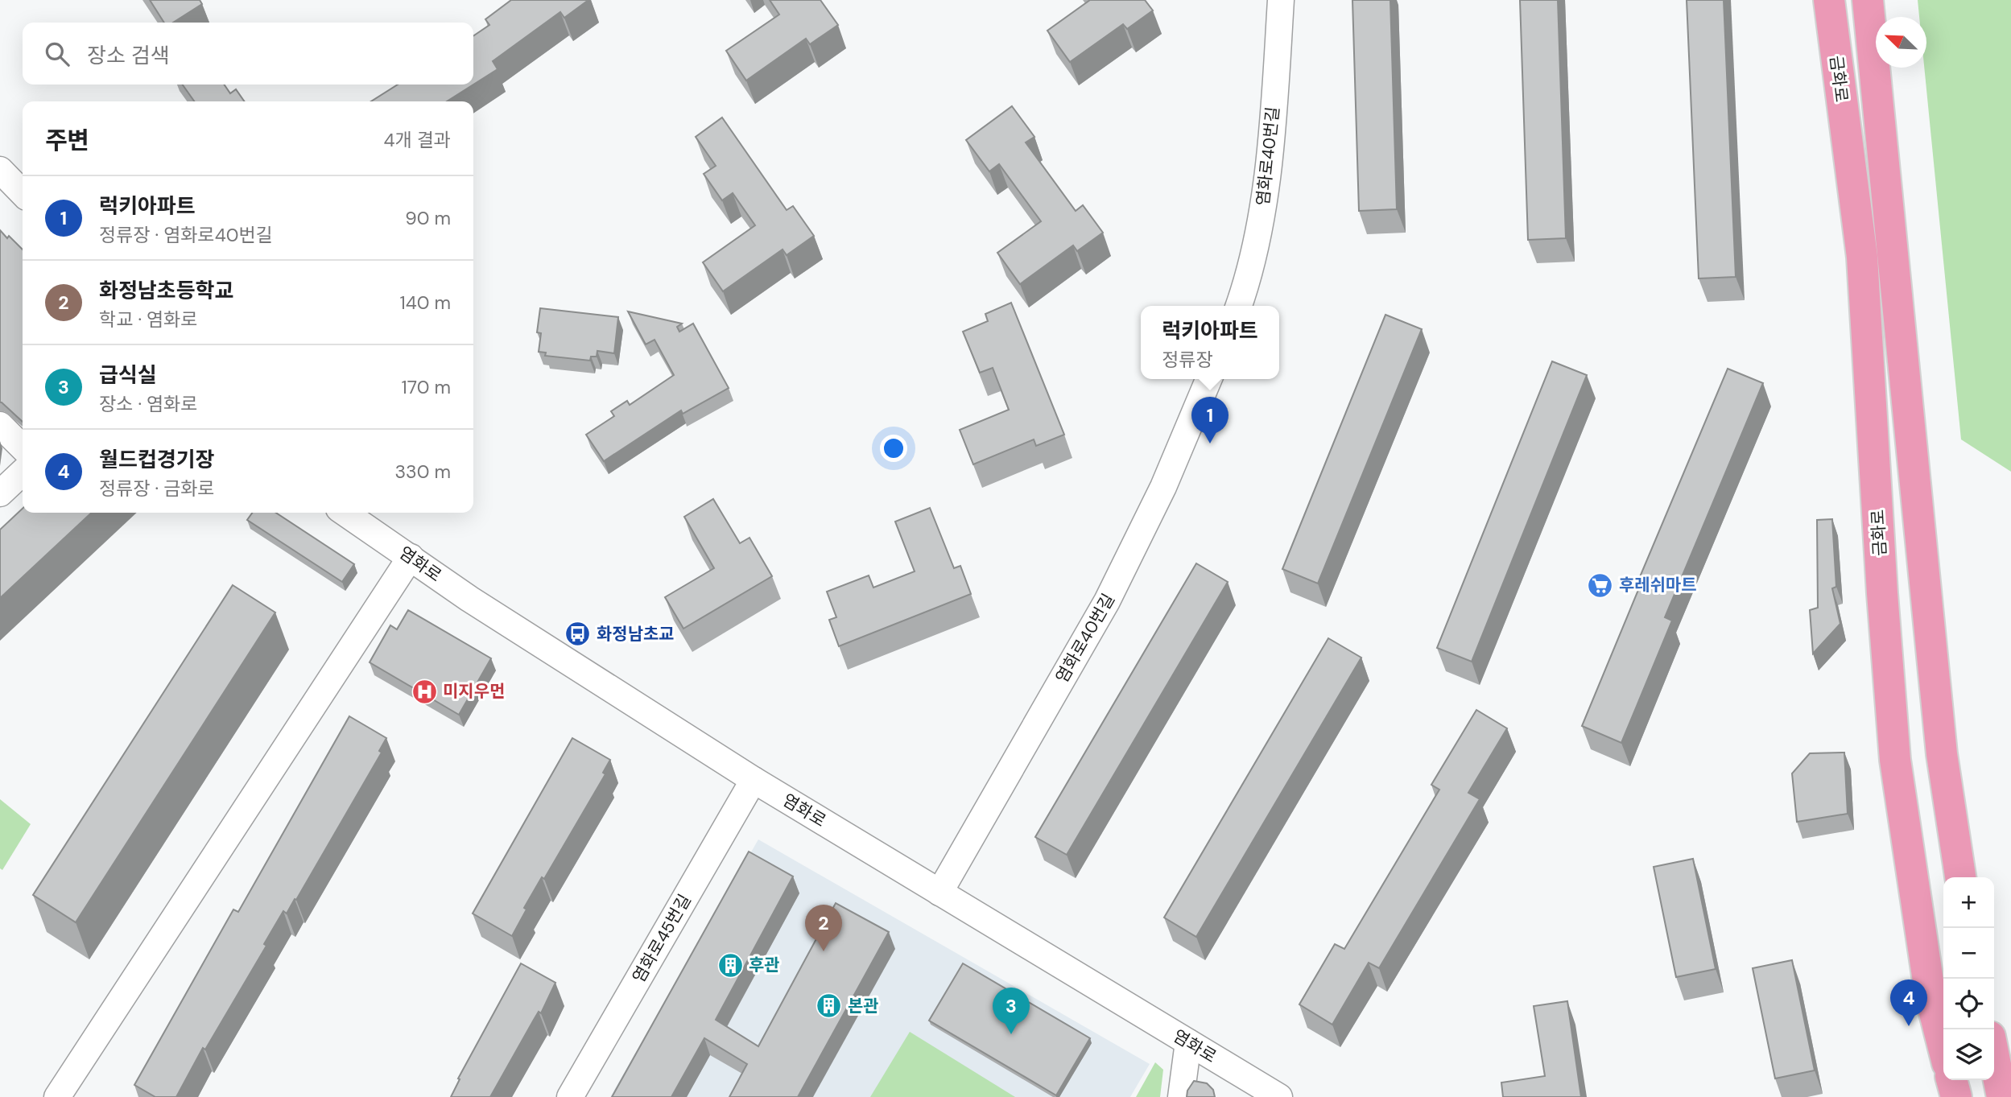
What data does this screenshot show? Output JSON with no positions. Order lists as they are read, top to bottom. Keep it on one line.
{"streets":{"main road":["금화로"],"street":["염화로40번길","염화로","염화로45번길"]},"crossings":[["염화로40번길","염화로"],["염화로","염화로45번길"]],"places":{"supermarket":["후레쉬마트"],"bus stop":["화정남초교"],"hospital":["미지우먼"],"building":["후관","본관"]},"north":"top left","page":{"search":"장소 검색","heading":["주변","4개 결과"],"list":[{"mark":"1","name":"럭키아파트","note":"정류장 · 염화로40번길","value":"90 m"},{"mark":"2","name":"화정남초등학교","note":"학교 · 염화로","value":"140 m"},{"mark":"3","name":"급식실","note":"장소 · 염화로","value":"170 m"},{"mark":"4","name":"월드컵경기장","note":"정류장 · 금화로","value":"330 m"}],"popup":["럭키아파트","정류장"],"pins":["1","2","4","3"],"map_buttons":["+","−"]}}
